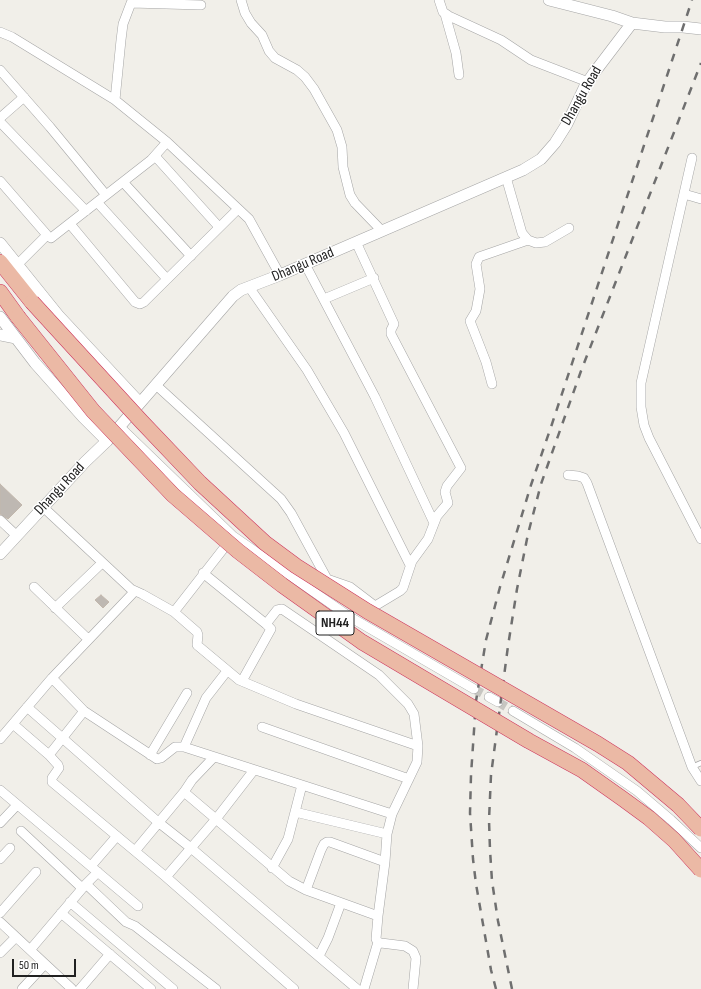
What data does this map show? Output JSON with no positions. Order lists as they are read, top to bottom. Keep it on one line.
{"streets":{"highway":["NH44"],"street":["Dhangu Road"]},"scale_bar":"50 m"}
